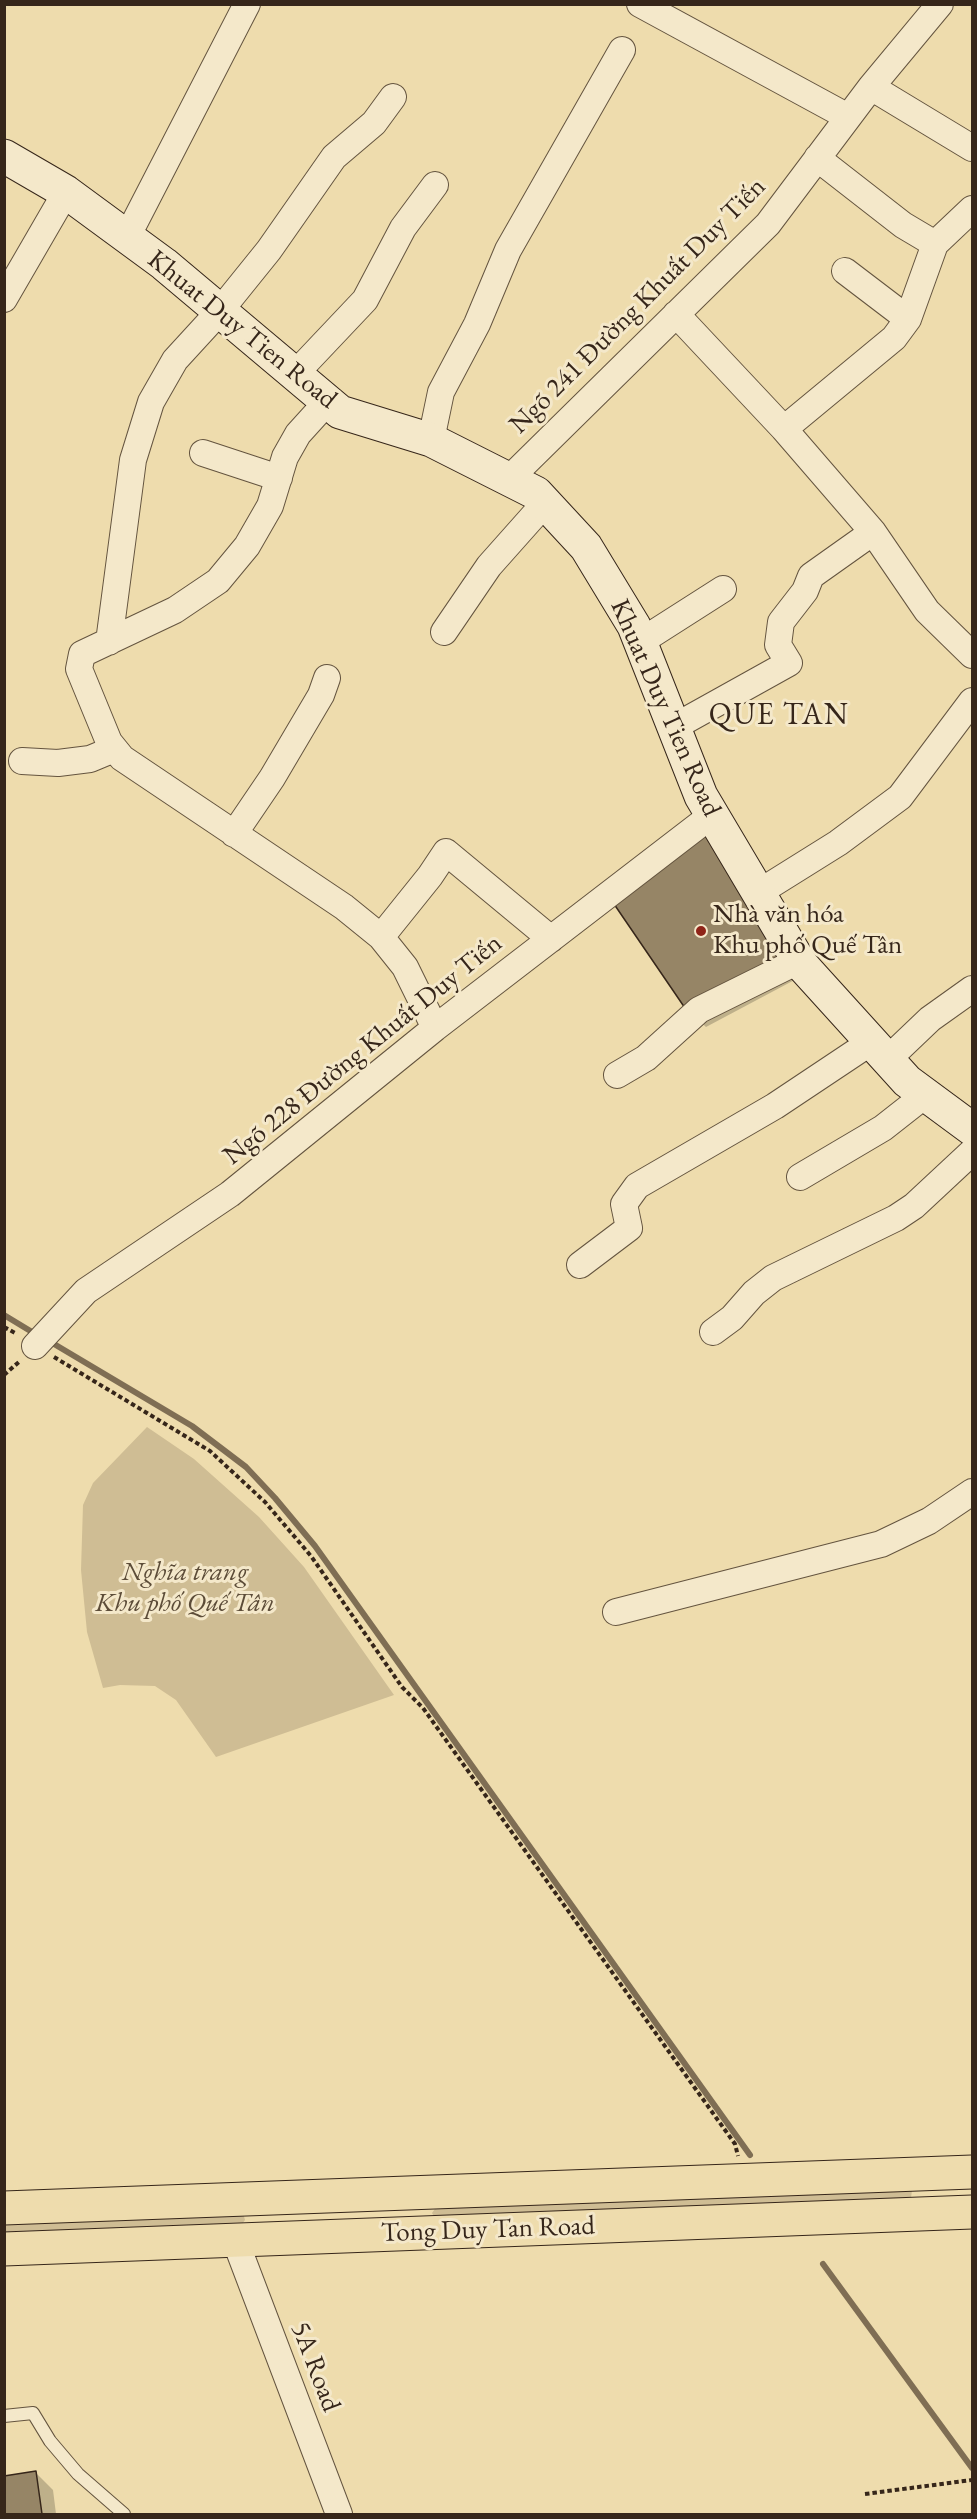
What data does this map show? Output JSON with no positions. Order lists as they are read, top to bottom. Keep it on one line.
{"streets":{"highway":["Tong Duy Tan Road"],"main road":["Khuat Duy Tien Road"],"street":["Ngõ 241 Đường Khuất Duy Tiến","Ngõ 228 Đường Khuất Duy Tiến","5A Road"]},"crossings":[["Ngõ 241 Đường Khuất Duy Tiến","Khuat Duy Tien Road"],["Khuat Duy Tien Road","Ngõ 228 Đường Khuất Duy Tiến"],["Tong Duy Tan Road","5A Road"]],"districts":["QUE TAN"],"parks":["Nghĩa trang Khu phố Quế Tân"],"places":["Nhà văn hóa Khu phố Quế Tân"]}
